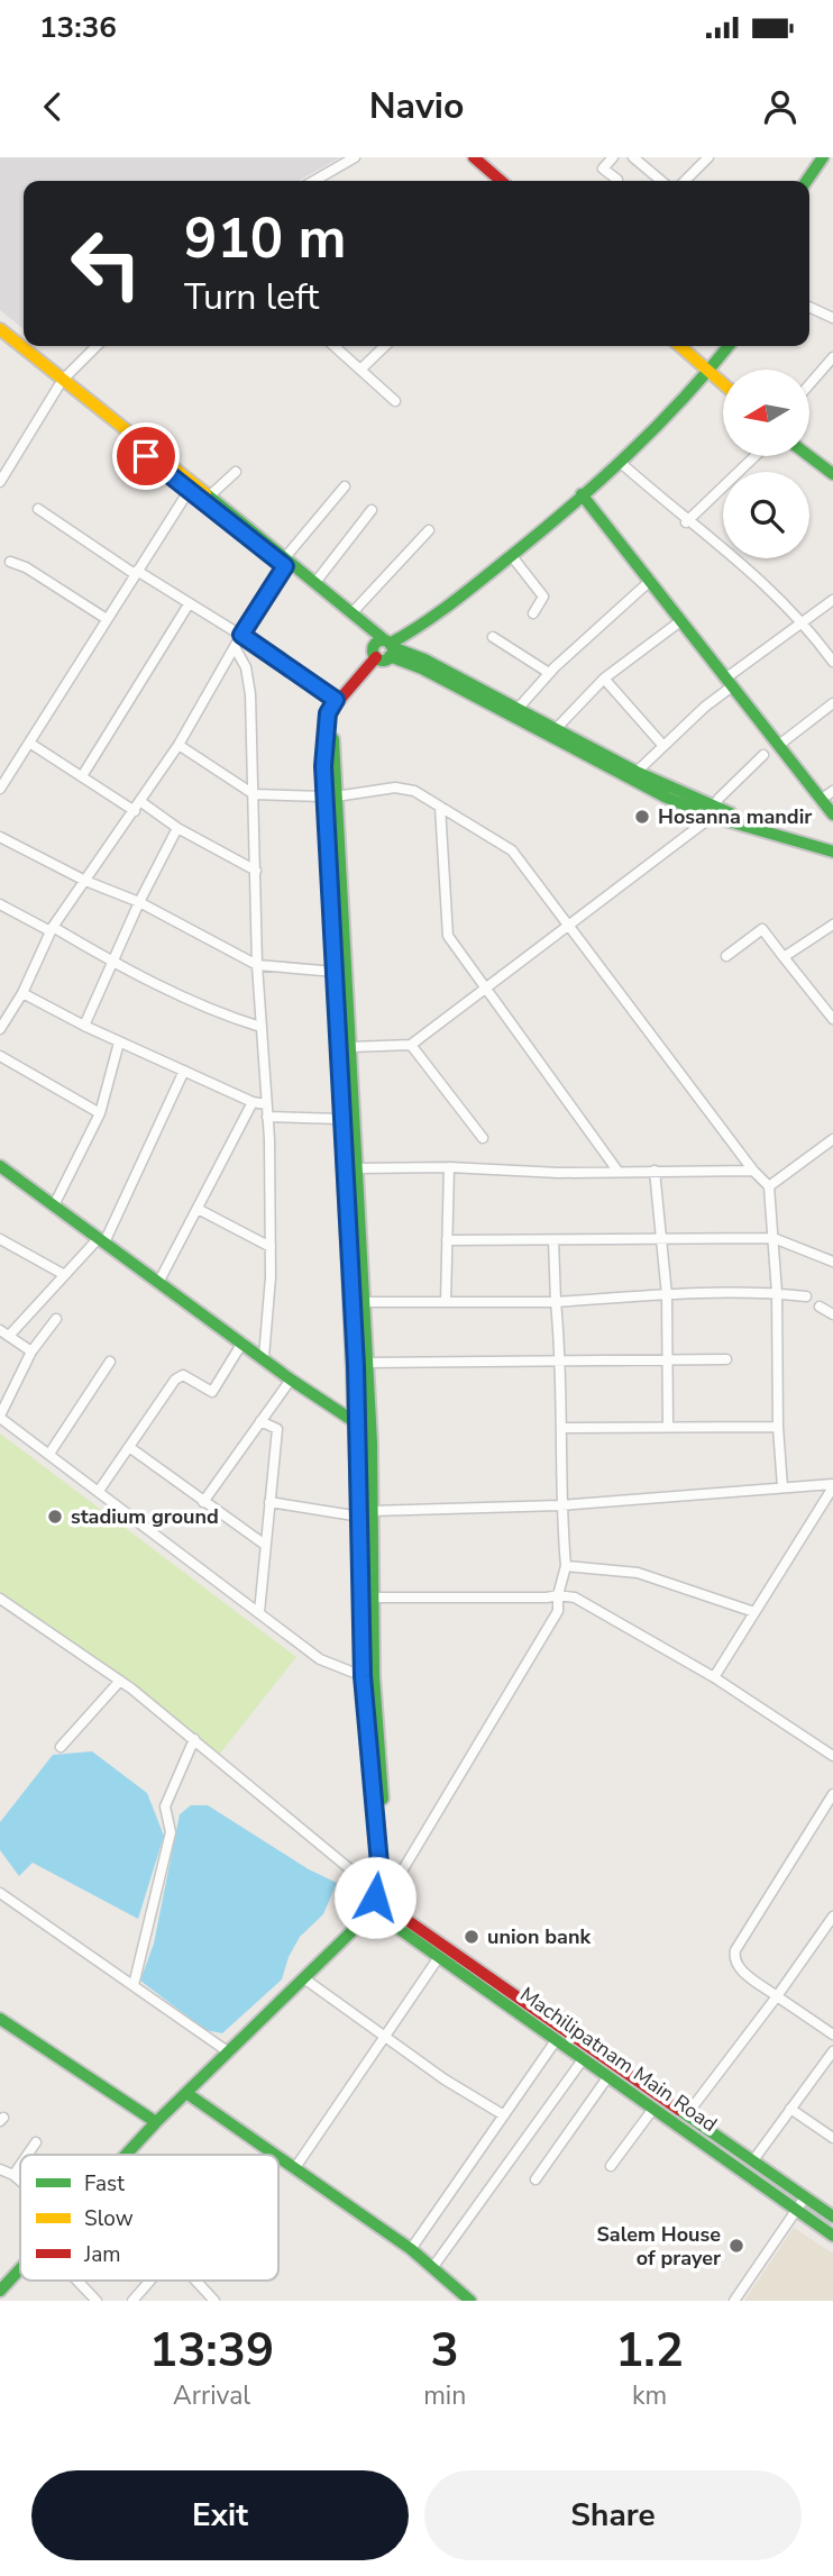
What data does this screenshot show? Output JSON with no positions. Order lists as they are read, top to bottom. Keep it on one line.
{"streets":{"main road":["Machilipatnam Main Road"]},"places":["Hosanna mandir","stadium ground","union bank","Salem House of prayer"],"legend":["Fast","Slow","Jam"],"north":"left","page":{"status":"13:36","header":"Navio","turn":["910 m","Turn left"],"eta":["13:39","Arrival","3","min","1.2","km"],"buttons":["Exit","Share"]}}
